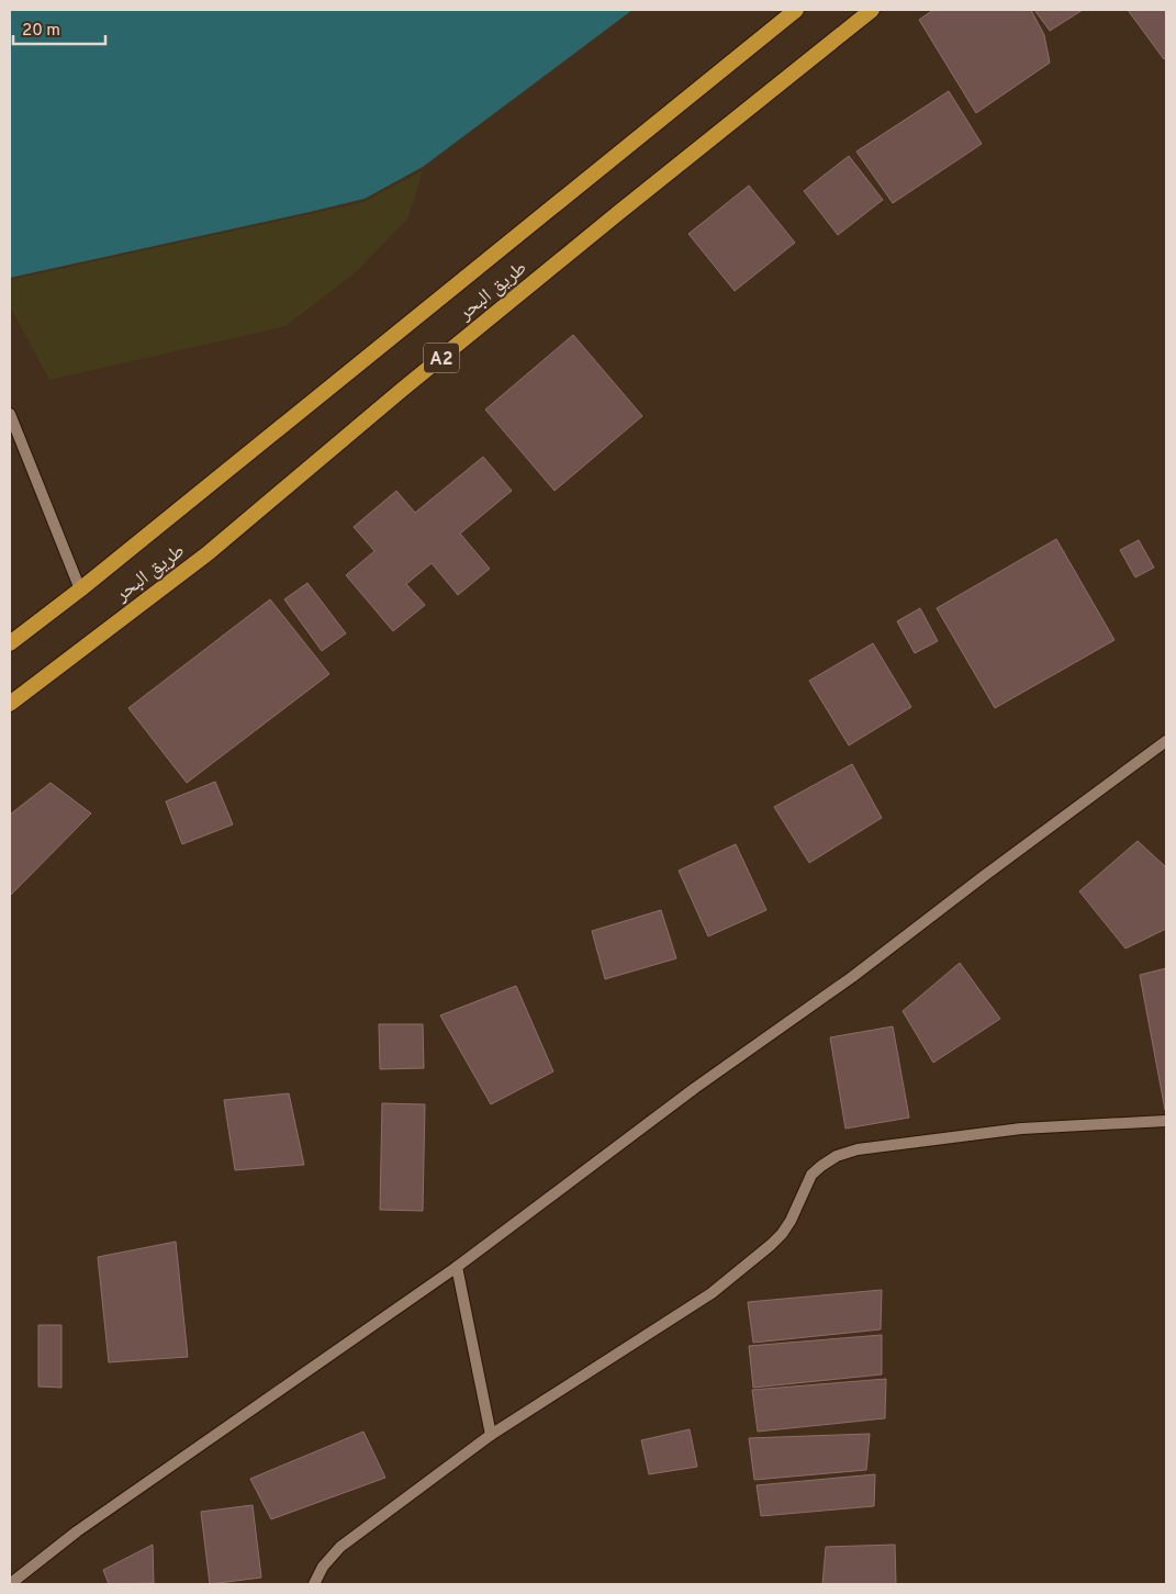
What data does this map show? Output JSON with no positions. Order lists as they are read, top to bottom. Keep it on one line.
{"streets":{"highway":["طريق البحر","A2"]},"scale_bar":"20 m"}
